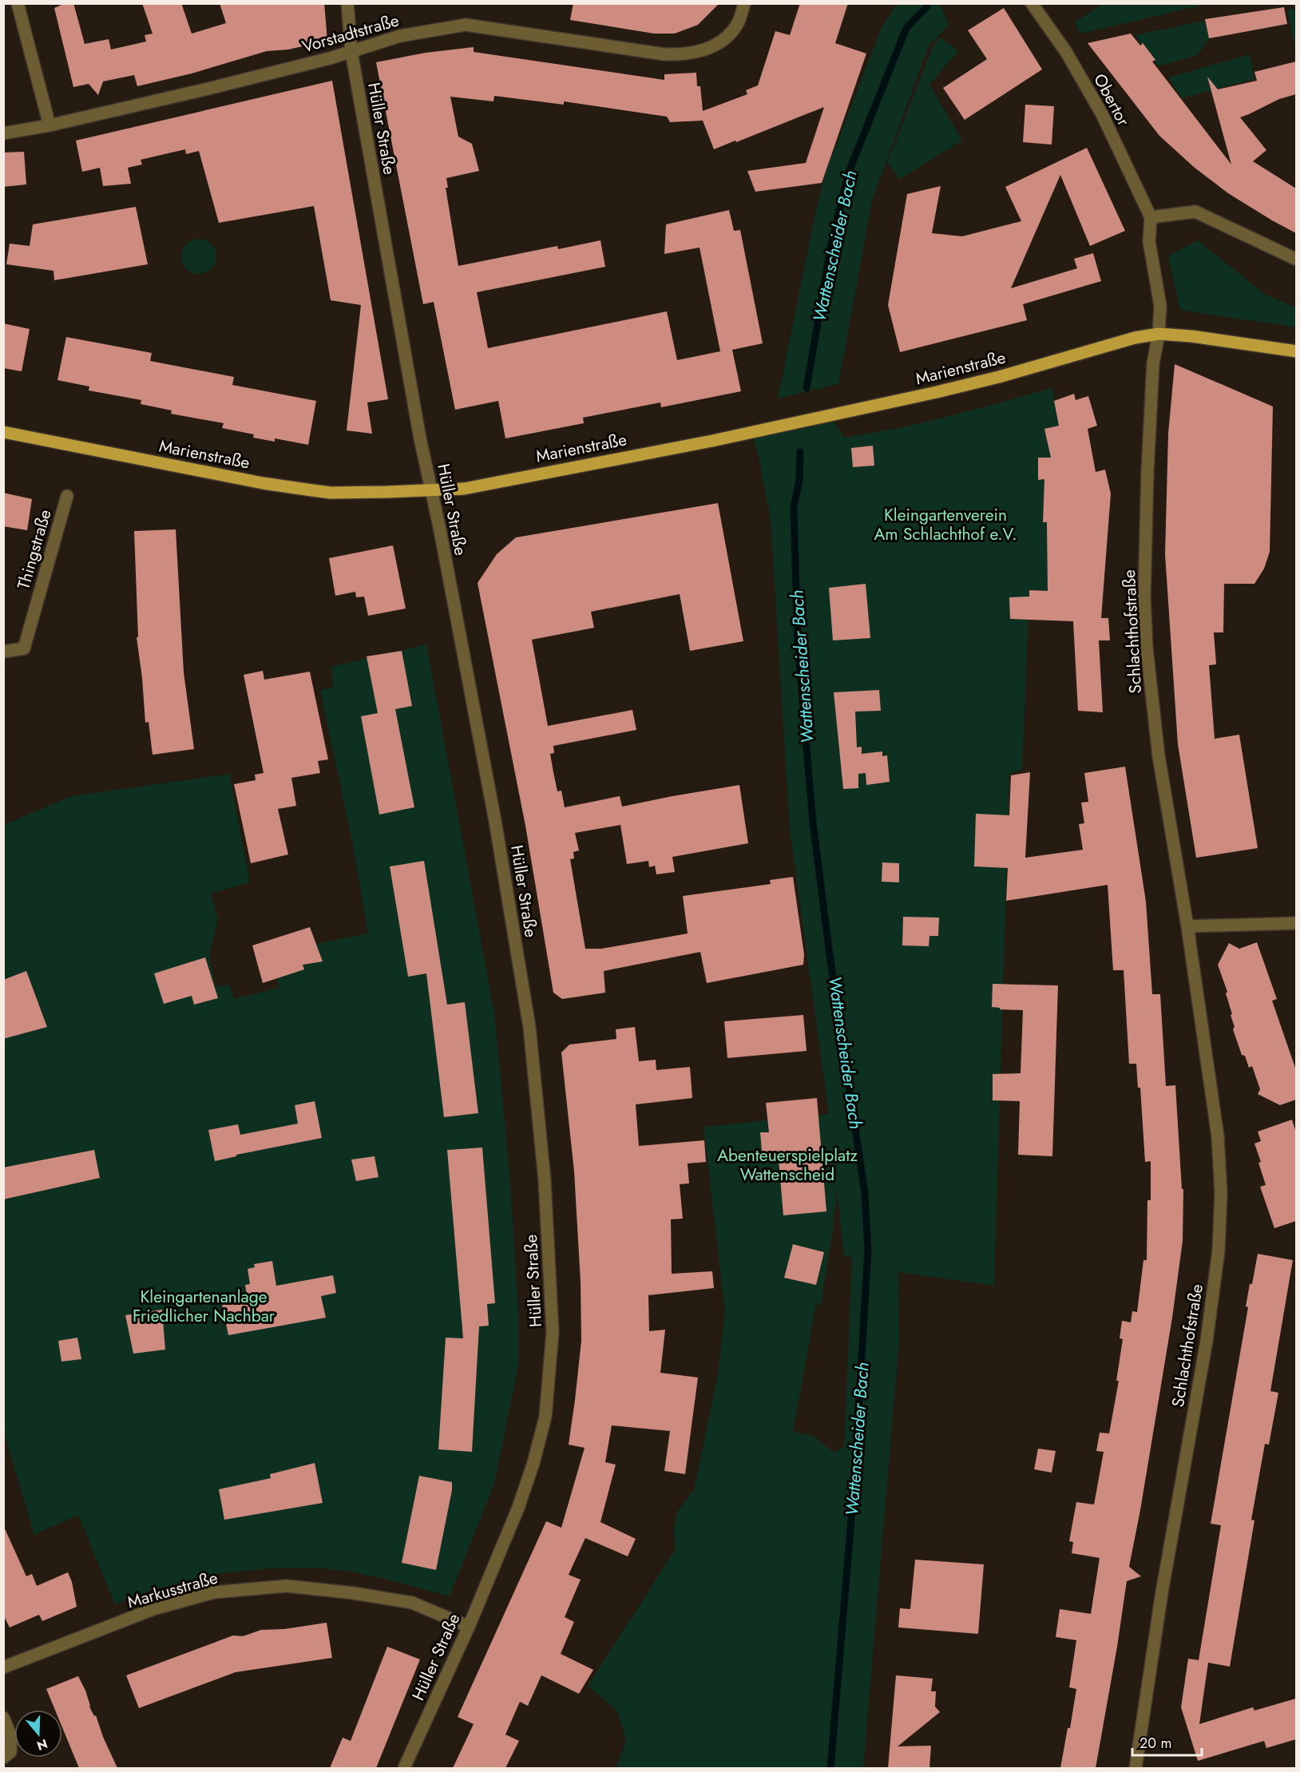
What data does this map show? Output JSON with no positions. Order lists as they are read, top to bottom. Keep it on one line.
{"streets":{"main road":["Marienstraße"],"street":["Vorstadtstraße","Obertor","Hüller Straße","Thingstraße","Schlachthofstraße","Markusstraße"]},"crossings":[["Vorstadtstraße","Hüller Straße"],["Obertor","Marienstraße"],["Obertor","Schlachthofstraße"],["Hüller Straße","Marienstraße"],["Hüller Straße","Markusstraße"],["Marienstraße","Schlachthofstraße"]],"water":["Wattenscheider Bach"],"parks":["Kleingartenverein Am Schlachthof e.V.","Abenteuerspielplatz Wattenscheid","Kleingartenanlage Friedlicher Nachbar"],"scale_bar":"20 m","north":"bottom"}
